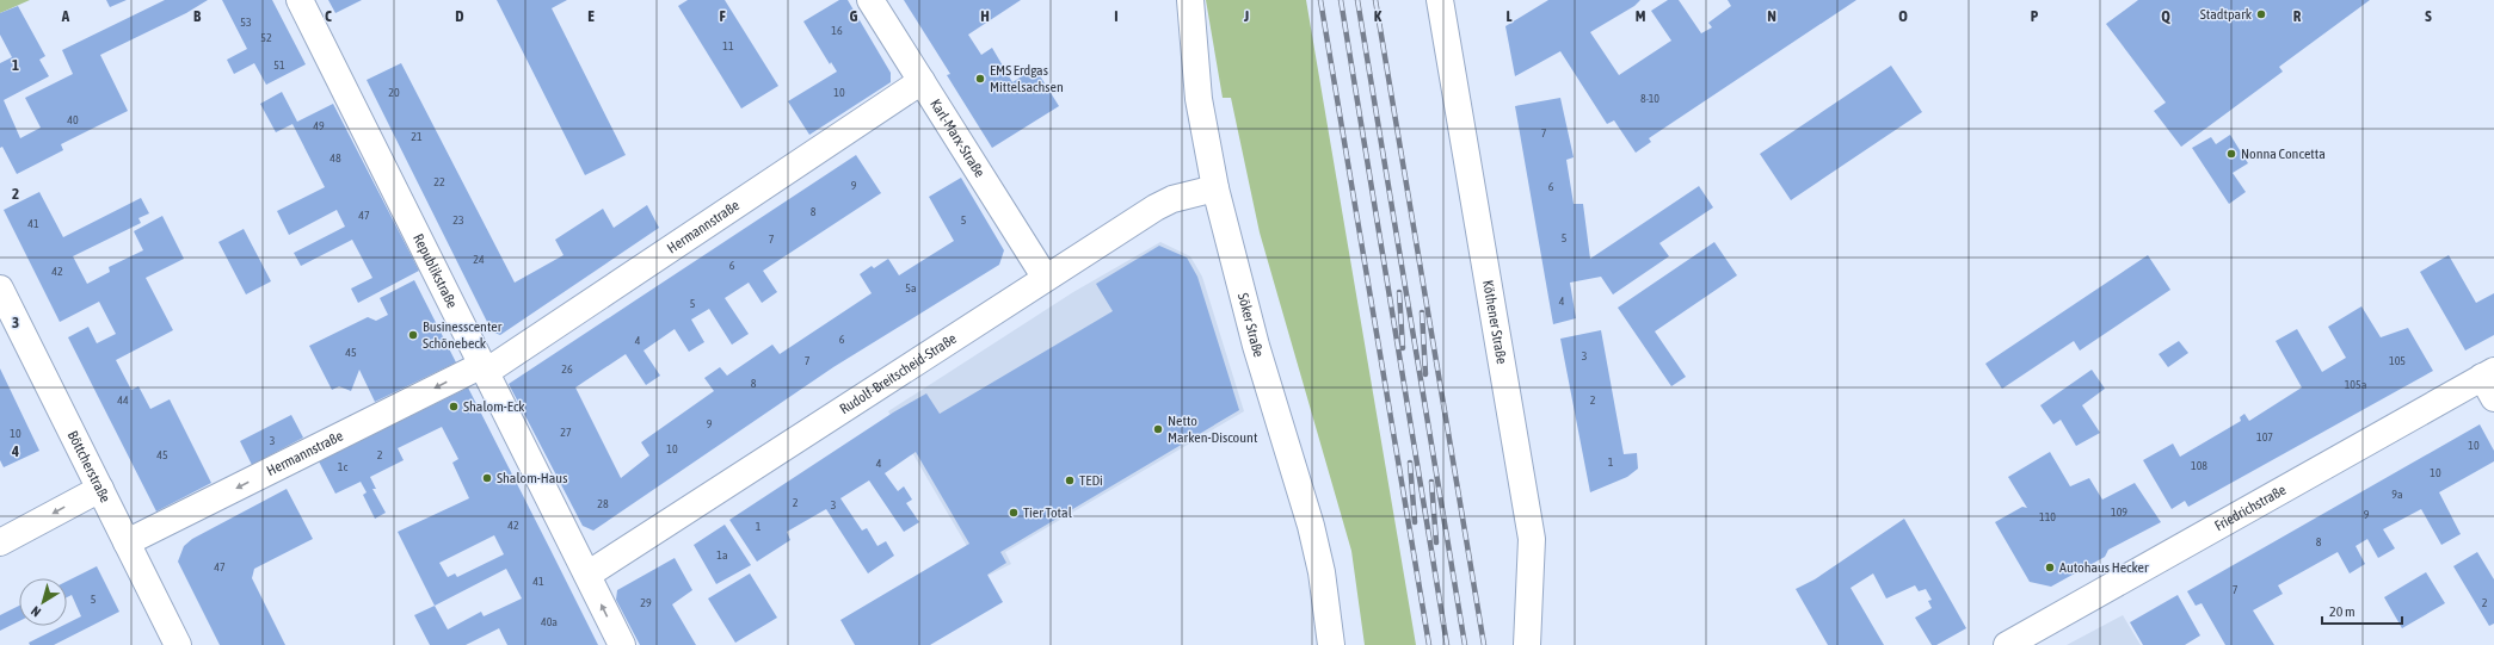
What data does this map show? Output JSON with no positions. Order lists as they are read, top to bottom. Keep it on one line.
{"streets":{"street":["Karl-Marx-Straße","Hermannstraße","Republikstraße","Köthener Straße","Söker Straße","Rudolf-Breitscheid-Straße","Böttcherstraße","Friedrichstraße"]},"crossings":[["Karl-Marx-Straße","Hermannstraße"],["Karl-Marx-Straße","Rudolf-Breitscheid-Straße"],["Hermannstraße","Republikstraße"],["Hermannstraße","Böttcherstraße"],["Republikstraße","Rudolf-Breitscheid-Straße"],["Söker Straße","Rudolf-Breitscheid-Straße"]],"one_way":["Hermannstraße"],"places":["Stadtpark","EMS Erdgas Mittelsachsen","Nonna Concetta","Businesscenter Schönebeck","Shalom-Eck","Netto Marken-Discount","Shalom-Haus","TEDi","Tier Total","Autohaus Hecker"],"house_numbers":["53","16","52","11","51","20","10","8-10","40","49","7","21","48","22","9","6","8","47","23","5","41","5","7","24","6","42","5a","4","5","6","4","45","3","7","105","26","8","105a","44","2","9","27","10","107","3","10","10","45","2","1","4","108","1c","10","9a","2","28","3","109","9","110","42","1","8","1a","47","41","7","5","29","2","40a"],"scale_bar":"20 m","north":"bottom left","grid":{"columns":["A","B","C","D","E","F","G","H","I","J","K","L","M","N","O","P","Q","R","S"],"rows":["1","2","3","4"]}}
